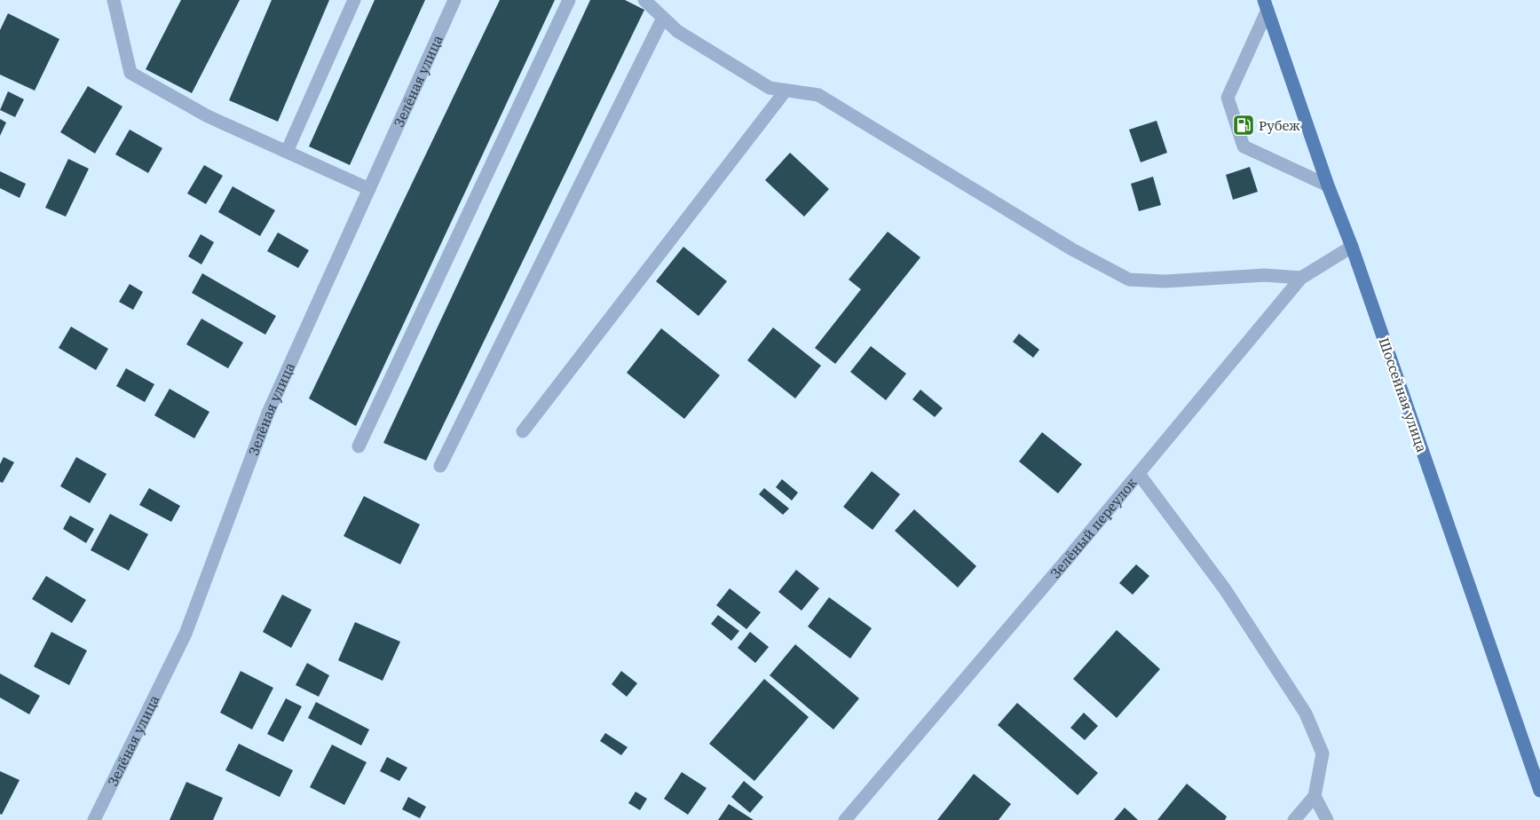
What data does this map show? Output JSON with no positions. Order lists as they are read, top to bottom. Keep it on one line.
{"streets":{"main road":["Шоссейная улица"],"street":["Зелёная улица","Зелёный переулок"]},"crossings":[["Шоссейная улица","Зелёный переулок"]],"places":{"fuel station":["Рубеж"]}}
